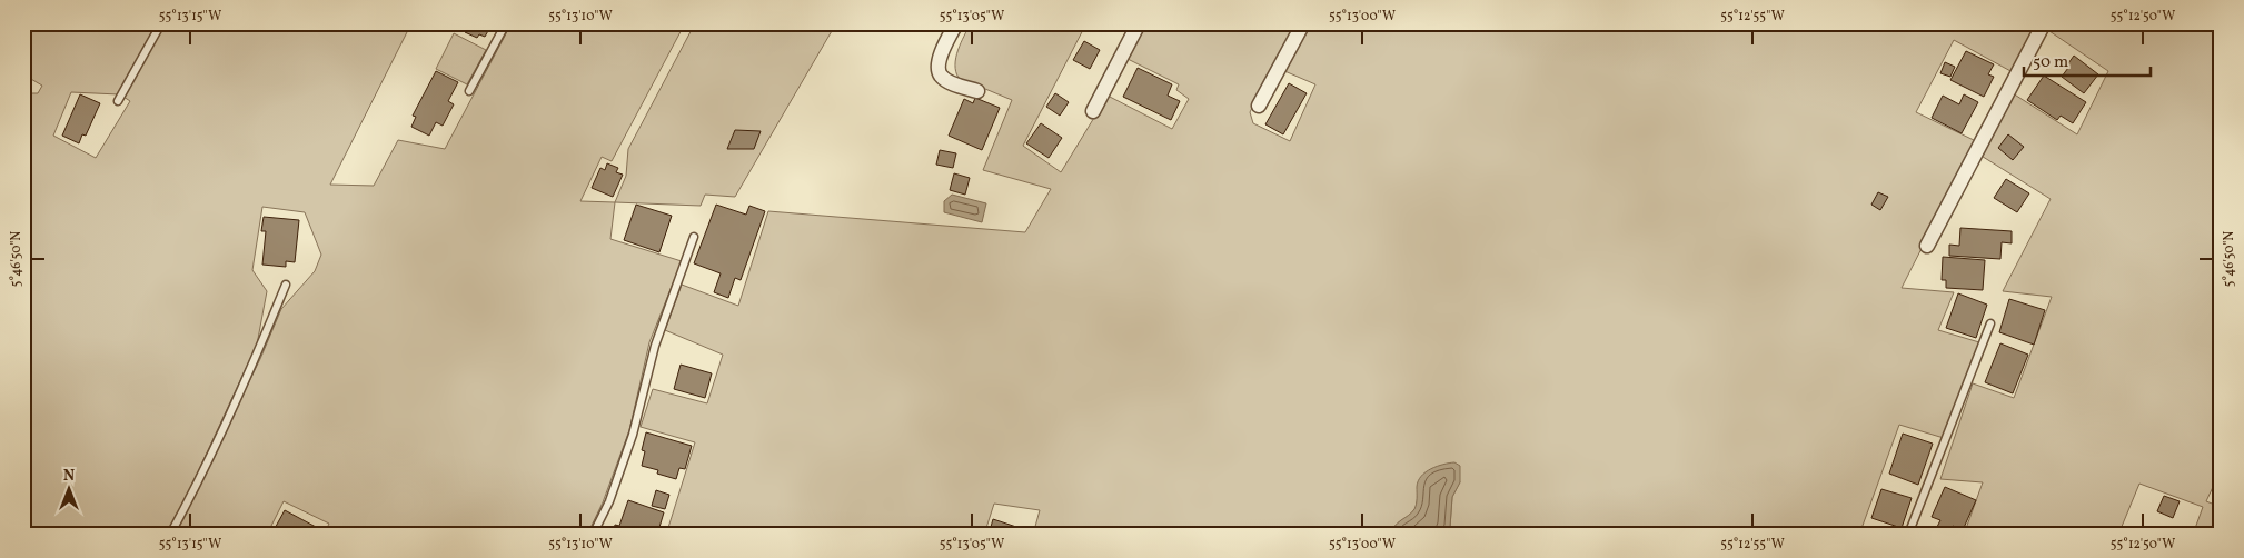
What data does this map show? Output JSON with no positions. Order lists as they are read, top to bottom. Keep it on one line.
{"scale_bar":"50 m","north":"top","coordinates":["55°13'15\"W","55°13'10\"W","55°13'05\"W","55°13'00\"W","55°12'55\"W","55°12'50\"W","5°46'50\"N"]}
